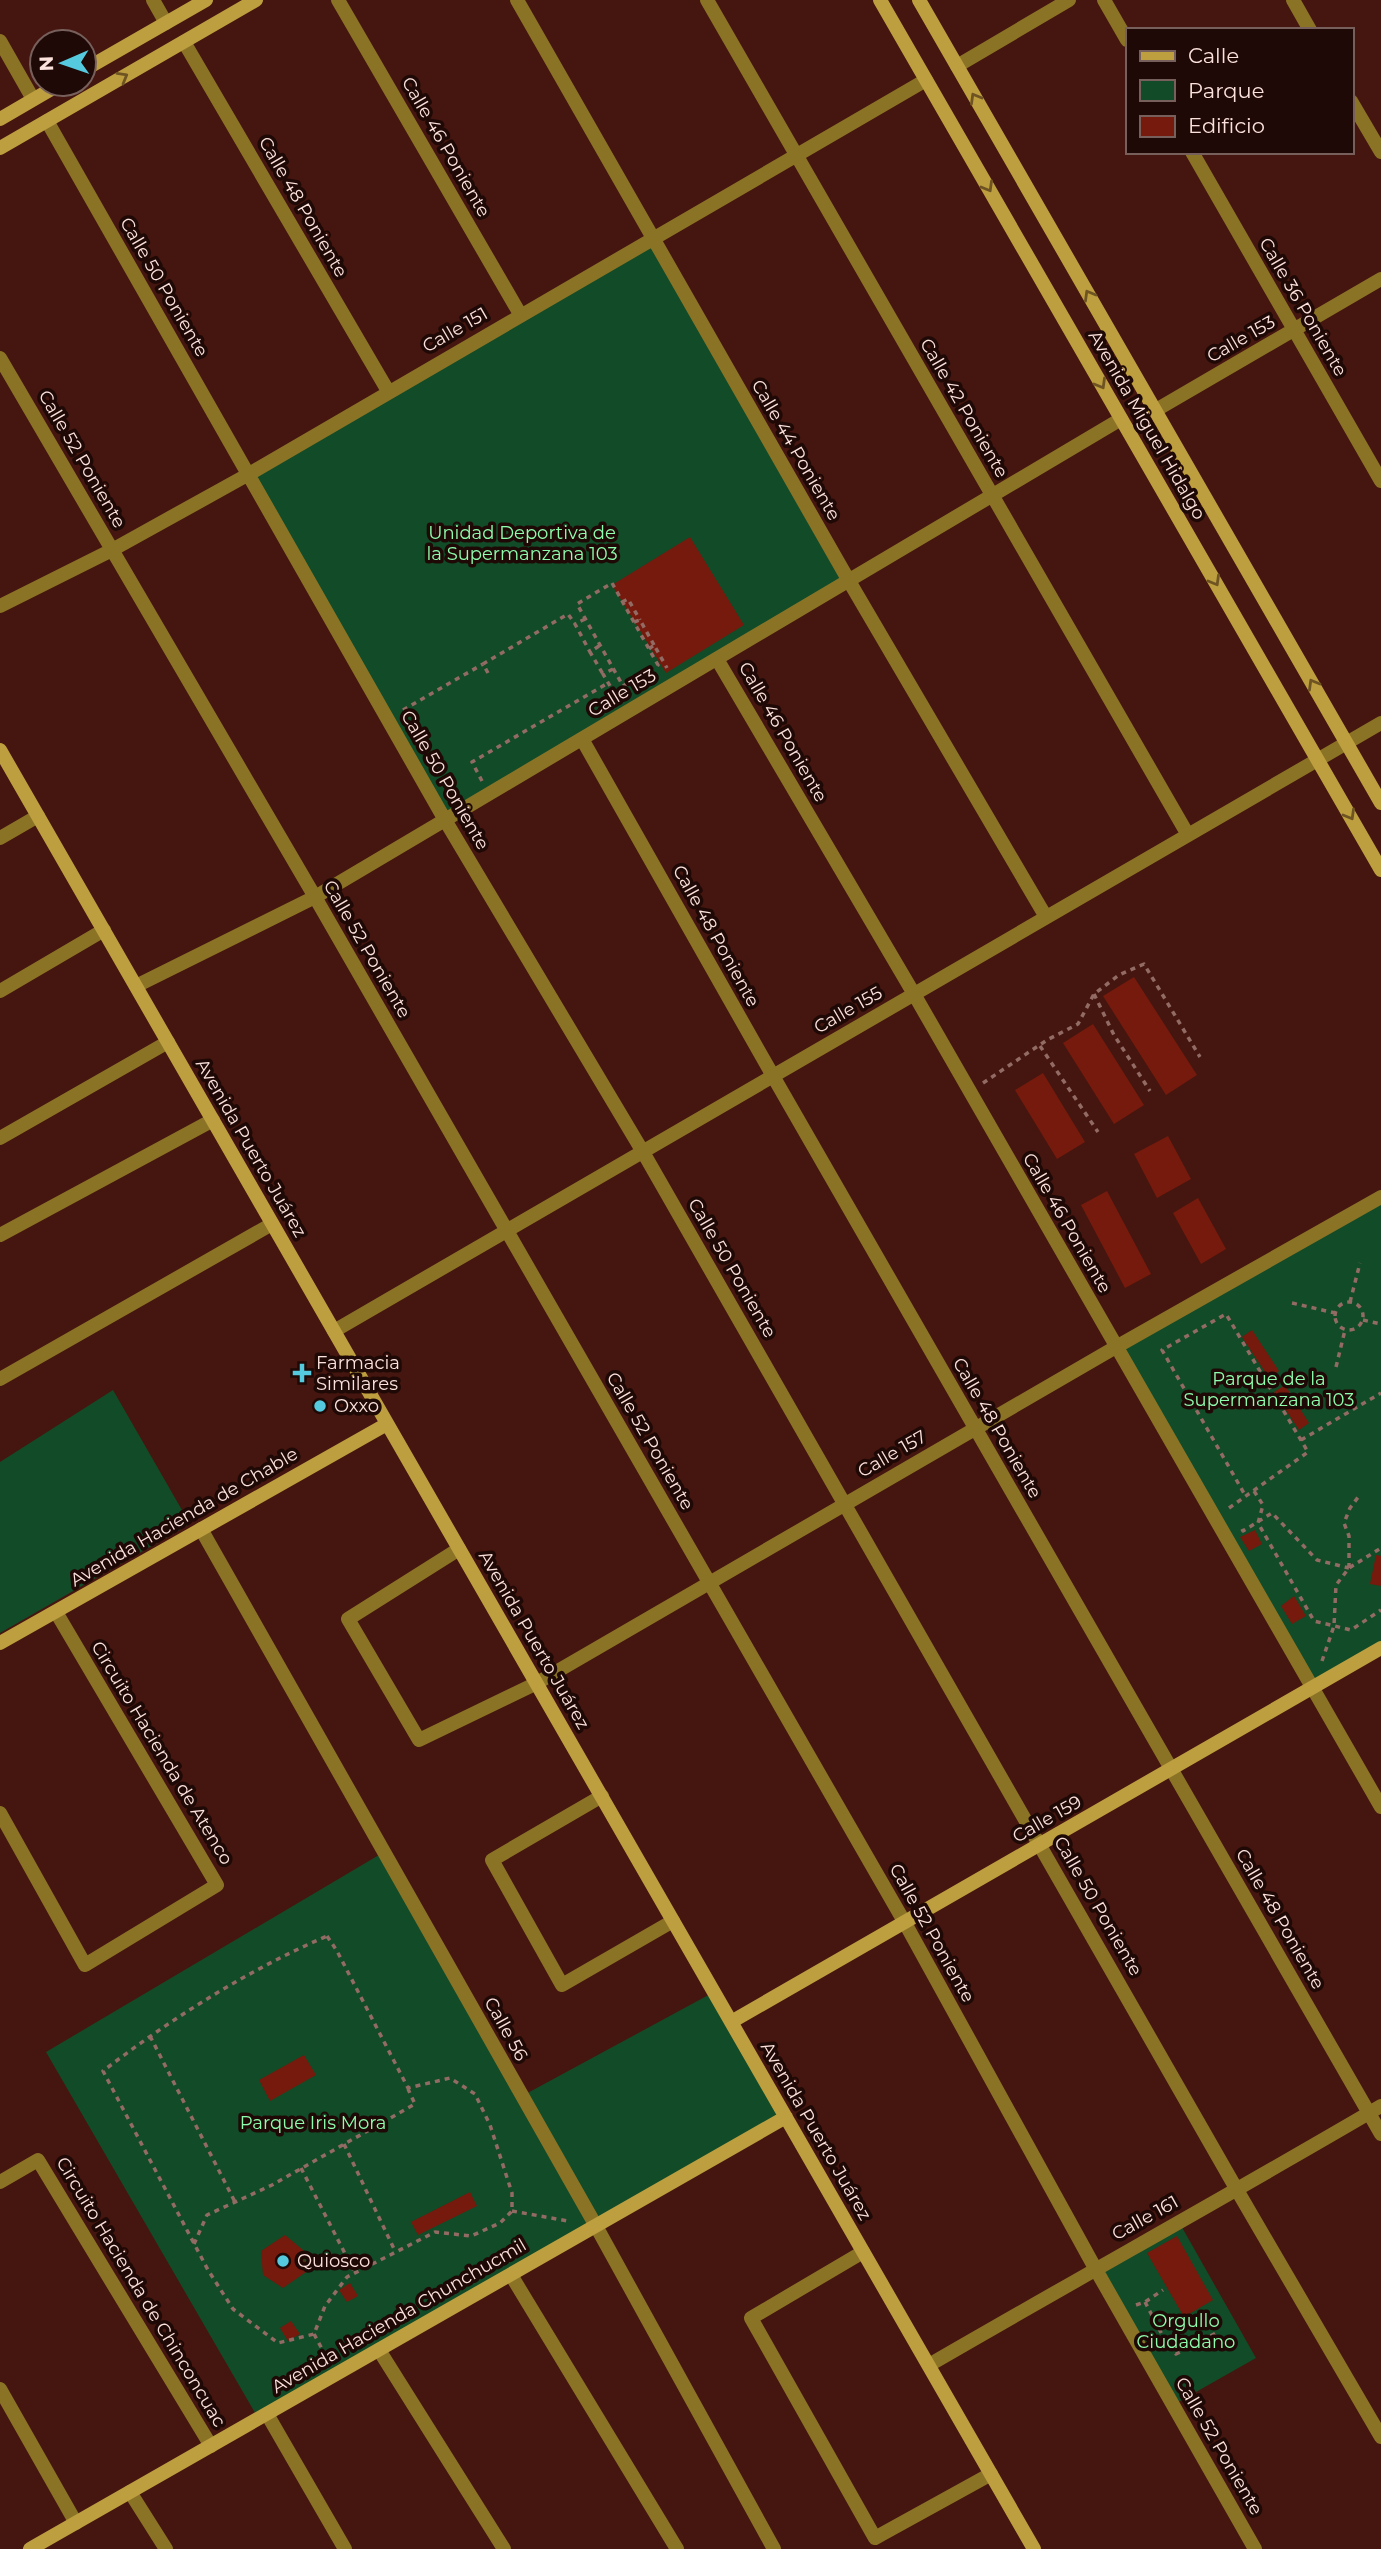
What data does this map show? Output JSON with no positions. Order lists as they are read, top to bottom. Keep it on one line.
{"streets":{"street":["Calle 46 Poniente","Calle 48 Poniente","Calle 50 Poniente","Calle 36 Poniente","Calle 151","Calle 153","Calle 42 Poniente","Avenida Miguel Hidalgo","Calle 44 Poniente","Calle 52 Poniente","Calle 155","Avenida Puerto Juárez","Calle 157","Avenida Hacienda de Chable","Circuito Hacienda de Atenco","Calle 159","Calle 56","Calle 161","Circuito Hacienda de Chinconcuac","Avenida Hacienda Chunchucmil"]},"crossings":[["Calle 46 Poniente","Calle 151"],["Calle 46 Poniente","Calle 153"],["Calle 46 Poniente","Calle 155"],["Calle 46 Poniente","Calle 157"],["Calle 46 Poniente","Calle 159"],["Calle 48 Poniente","Calle 151"],["Calle 48 Poniente","Calle 153"],["Calle 48 Poniente","Calle 155"],["Calle 48 Poniente","Calle 157"],["Calle 48 Poniente","Calle 159"],["Calle 48 Poniente","Calle 161"],["Calle 50 Poniente","Calle 151"],["Calle 50 Poniente","Calle 153"],["Calle 50 Poniente","Calle 155"],["Calle 50 Poniente","Calle 157"],["Calle 50 Poniente","Calle 159"],["Calle 50 Poniente","Calle 161"],["Calle 36 Poniente","Calle 153"],["Calle 151","Calle 42 Poniente"],["Calle 151","Avenida Miguel Hidalgo"],["Calle 151","Calle 44 Poniente"],["Calle 151","Calle 52 Poniente"],["Calle 153","Calle 42 Poniente"],["Calle 153","Avenida Miguel Hidalgo"],["Calle 153","Calle 44 Poniente"],["Calle 153","Calle 52 Poniente"],["Calle 153","Avenida Puerto Juárez"],["Calle 42 Poniente","Calle 155"],["Avenida Miguel Hidalgo","Calle 155"],["Calle 44 Poniente","Calle 155"],["Calle 52 Poniente","Calle 155"],["Calle 52 Poniente","Calle 157"],["Calle 52 Poniente","Calle 159"],["Calle 52 Poniente","Calle 161"],["Calle 155","Avenida Puerto Juárez"],["Avenida Puerto Juárez","Calle 157"],["Avenida Puerto Juárez","Avenida Hacienda de Chable"],["Avenida Puerto Juárez","Calle 159"],["Avenida Puerto Juárez","Calle 161"],["Avenida Puerto Juárez","Avenida Hacienda Chunchucmil"],["Avenida Hacienda de Chable","Circuito Hacienda de Atenco"],["Avenida Hacienda de Chable","Calle 56"],["Calle 56","Avenida Hacienda Chunchucmil"],["Circuito Hacienda de Chinconcuac","Avenida Hacienda Chunchucmil"]],"parks":["Unidad Deportiva de la Supermanzana 103","Parque de la Supermanzana 103","Parque Iris Mora","Orgullo Ciudadano"],"places":{"health":["Farmacia Similares"],"other":["Oxxo","Quiosco"]},"legend":["Calle","Parque","Edificio"],"north":"left"}
